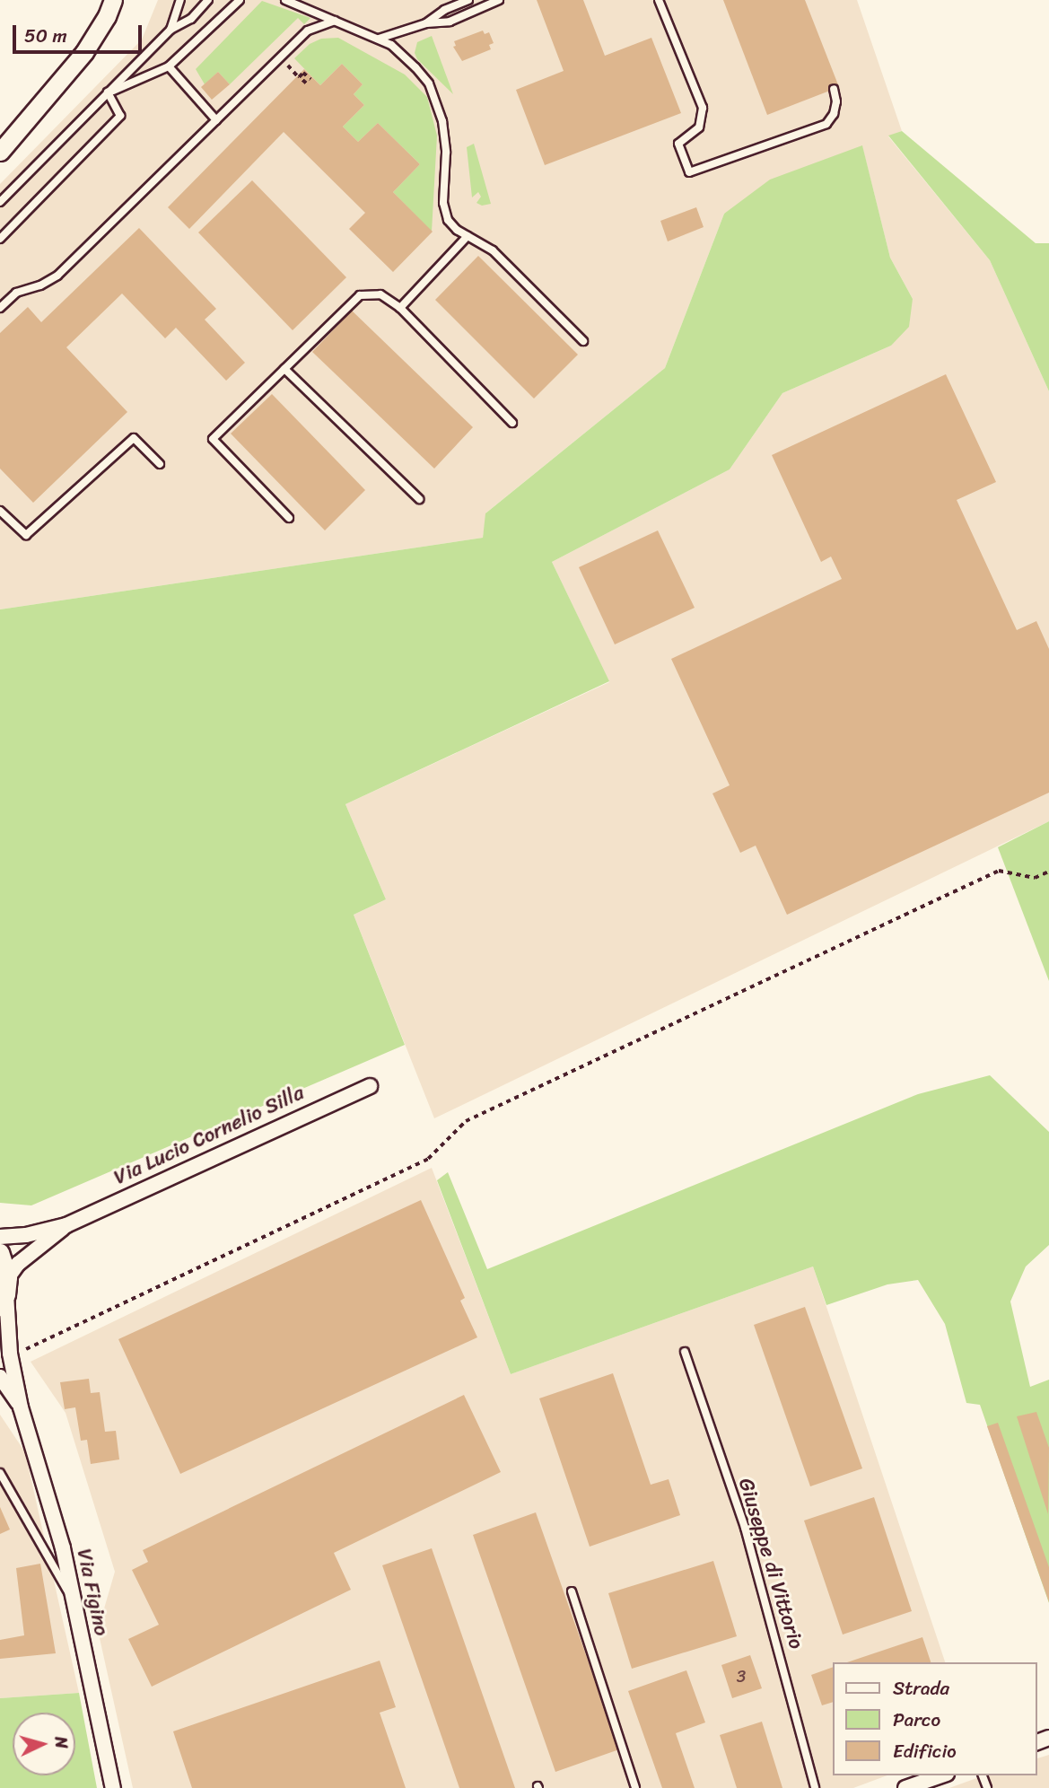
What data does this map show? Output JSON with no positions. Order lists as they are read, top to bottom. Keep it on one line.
{"streets":{"street":["Via Lucio Cornelio Silla","Via Figino"],"lane":["Giuseppe di Vittorio"]},"crossings":[["Via Lucio Cornelio Silla","Via Figino"]],"house_numbers":["3"],"legend":["Strada","Parco","Edificio"],"scale_bar":"50 m","north":"right"}
